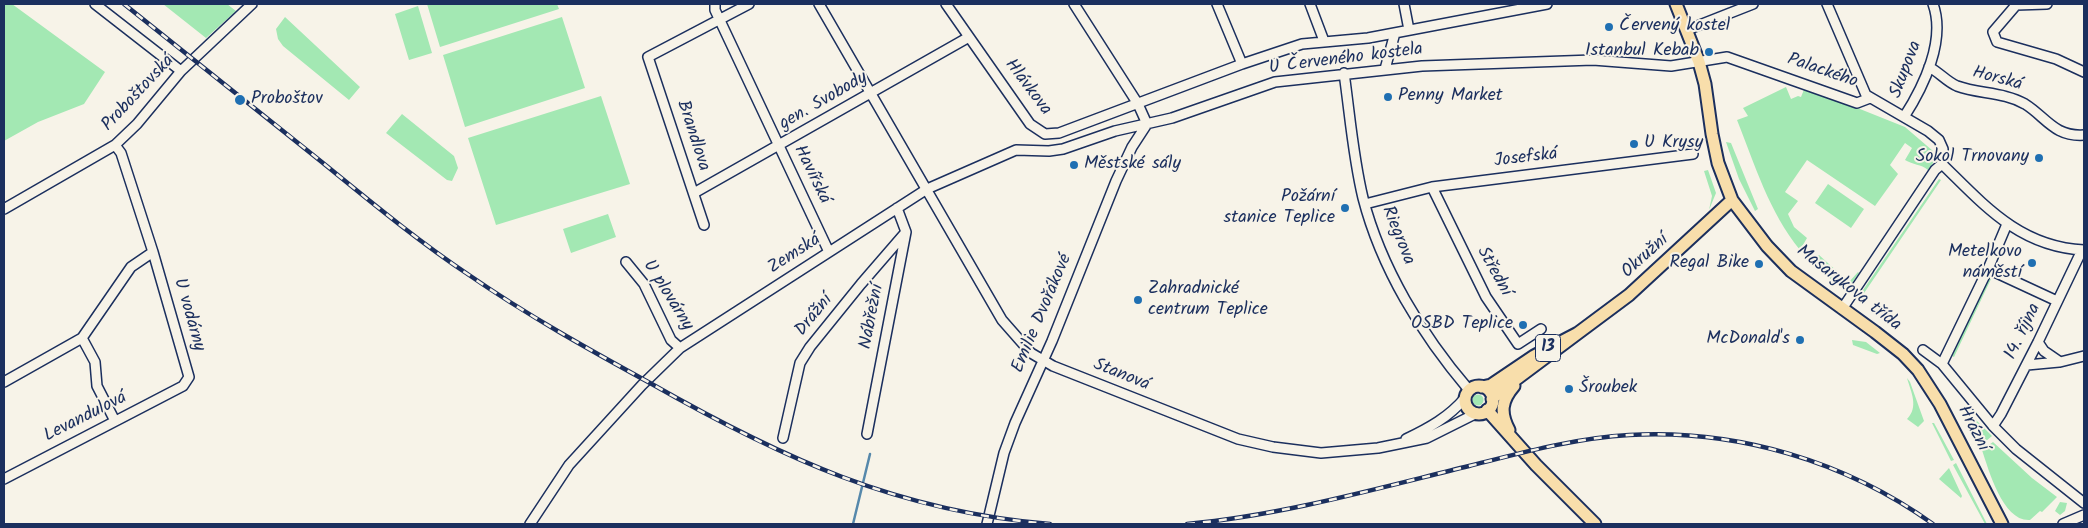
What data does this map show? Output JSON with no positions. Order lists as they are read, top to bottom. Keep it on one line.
{"streets":{"main road":["Okružní","Masarykova třída","13","Hrázní"],"street":["U Červeného kostela","Skupova","Palackého","Horská","Hlávkova","Proboštovská","gen. Svobody","Brandlova","Josefská","Havířská","Riegrova","Zemská","Střední","U plovárny","Emilie Dvořákové","U vodárny","Drážní","Nábřežní","14. října","Stanová","Levandulová"]},"crossings":[["U Červeného kostela","Palackého"],["U Červeného kostela","Hlávkova"],["U Červeného kostela","Riegrova"],["U Červeného kostela","Zemská"],["U Červeného kostela","Masarykova třída"],["U Červeného kostela","Emilie Dvořákové"],["Skupova","Palackého"],["Skupova","Horská"],["Palackého","Masarykova třída"],["Hlávkova","gen. Svobody"],["Proboštovská","U vodárny"],["gen. Svobody","Brandlova"],["gen. Svobody","Havířská"],["gen. Svobody","Stanová"],["Brandlova","Havířská"],["Josefská","Riegrova"],["Josefská","Střední"],["Havířská","Zemská"],["Riegrova","Okružní"],["Riegrova","13"],["Riegrova","Stanová"],["Zemská","U plovárny"],["Zemská","Emilie Dvořákové"],["Zemská","Stanová"],["Okružní","Masarykova třída"],["Okružní","13"],["Okružní","Stanová"],["Masarykova třída","Hrázní"],["Emilie Dvořákové","Stanová"],["U vodárny","Levandulová"],["Drážní","Nábřežní"],["13","Stanová"]],"places":["Červený kostel","Istanbul Kebab","Penny Market","Proboštov","U Krysy","Sokol Trnovany","Městské sály","Požární stanice Teplice","Metelkovo náměstí","Regal Bike","Zahradnické centrum Teplice","OSBD Teplice","McDonald's","Šroubek"]}
